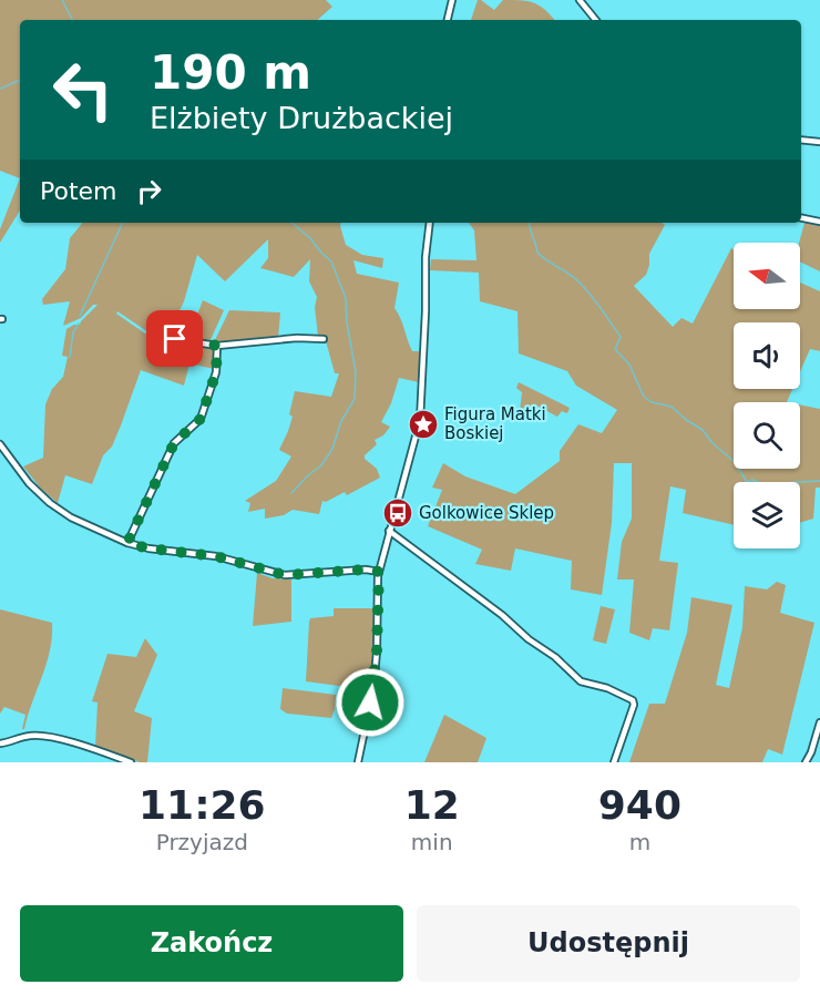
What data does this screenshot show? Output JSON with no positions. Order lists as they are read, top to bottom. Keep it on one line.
{"places":{"place":["Figura Matki Boskiej"],"bus stop":["Golkowice Sklep"]},"north":"left","page":{"turn":["190 m","Elżbiety Drużbackiej"],"then":"Potem","eta":["11:26","Przyjazd","12","min","940","m"],"buttons":["Zakończ","Udostępnij"]}}
